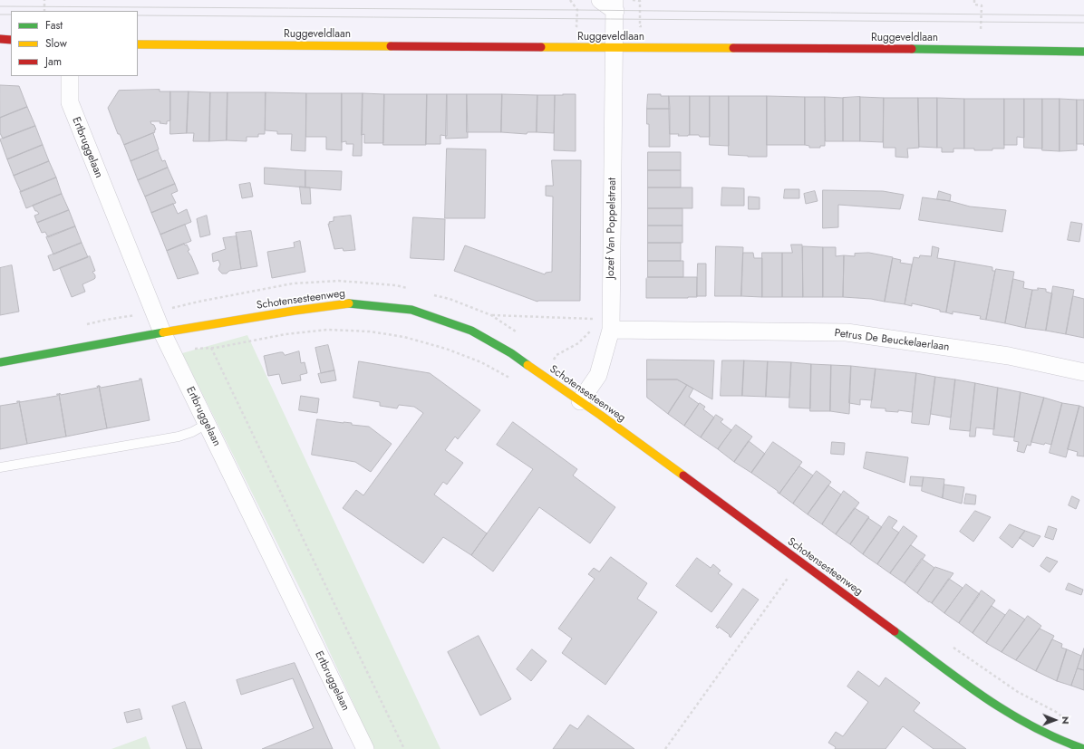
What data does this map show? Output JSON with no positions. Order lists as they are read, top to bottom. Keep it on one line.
{"streets":{"street":["Ruggeveldlaan","Ertbruggelaan","Jozef Van Poppelstraat","Schotensesteenweg","Petrus De Beuckelaerlaan"]},"crossings":[["Ruggeveldlaan","Jozef Van Poppelstraat"],["Ertbruggelaan","Schotensesteenweg"],["Jozef Van Poppelstraat","Schotensesteenweg"],["Jozef Van Poppelstraat","Petrus De Beuckelaerlaan"]],"legend":["Fast","Slow","Jam"],"north":"right"}
